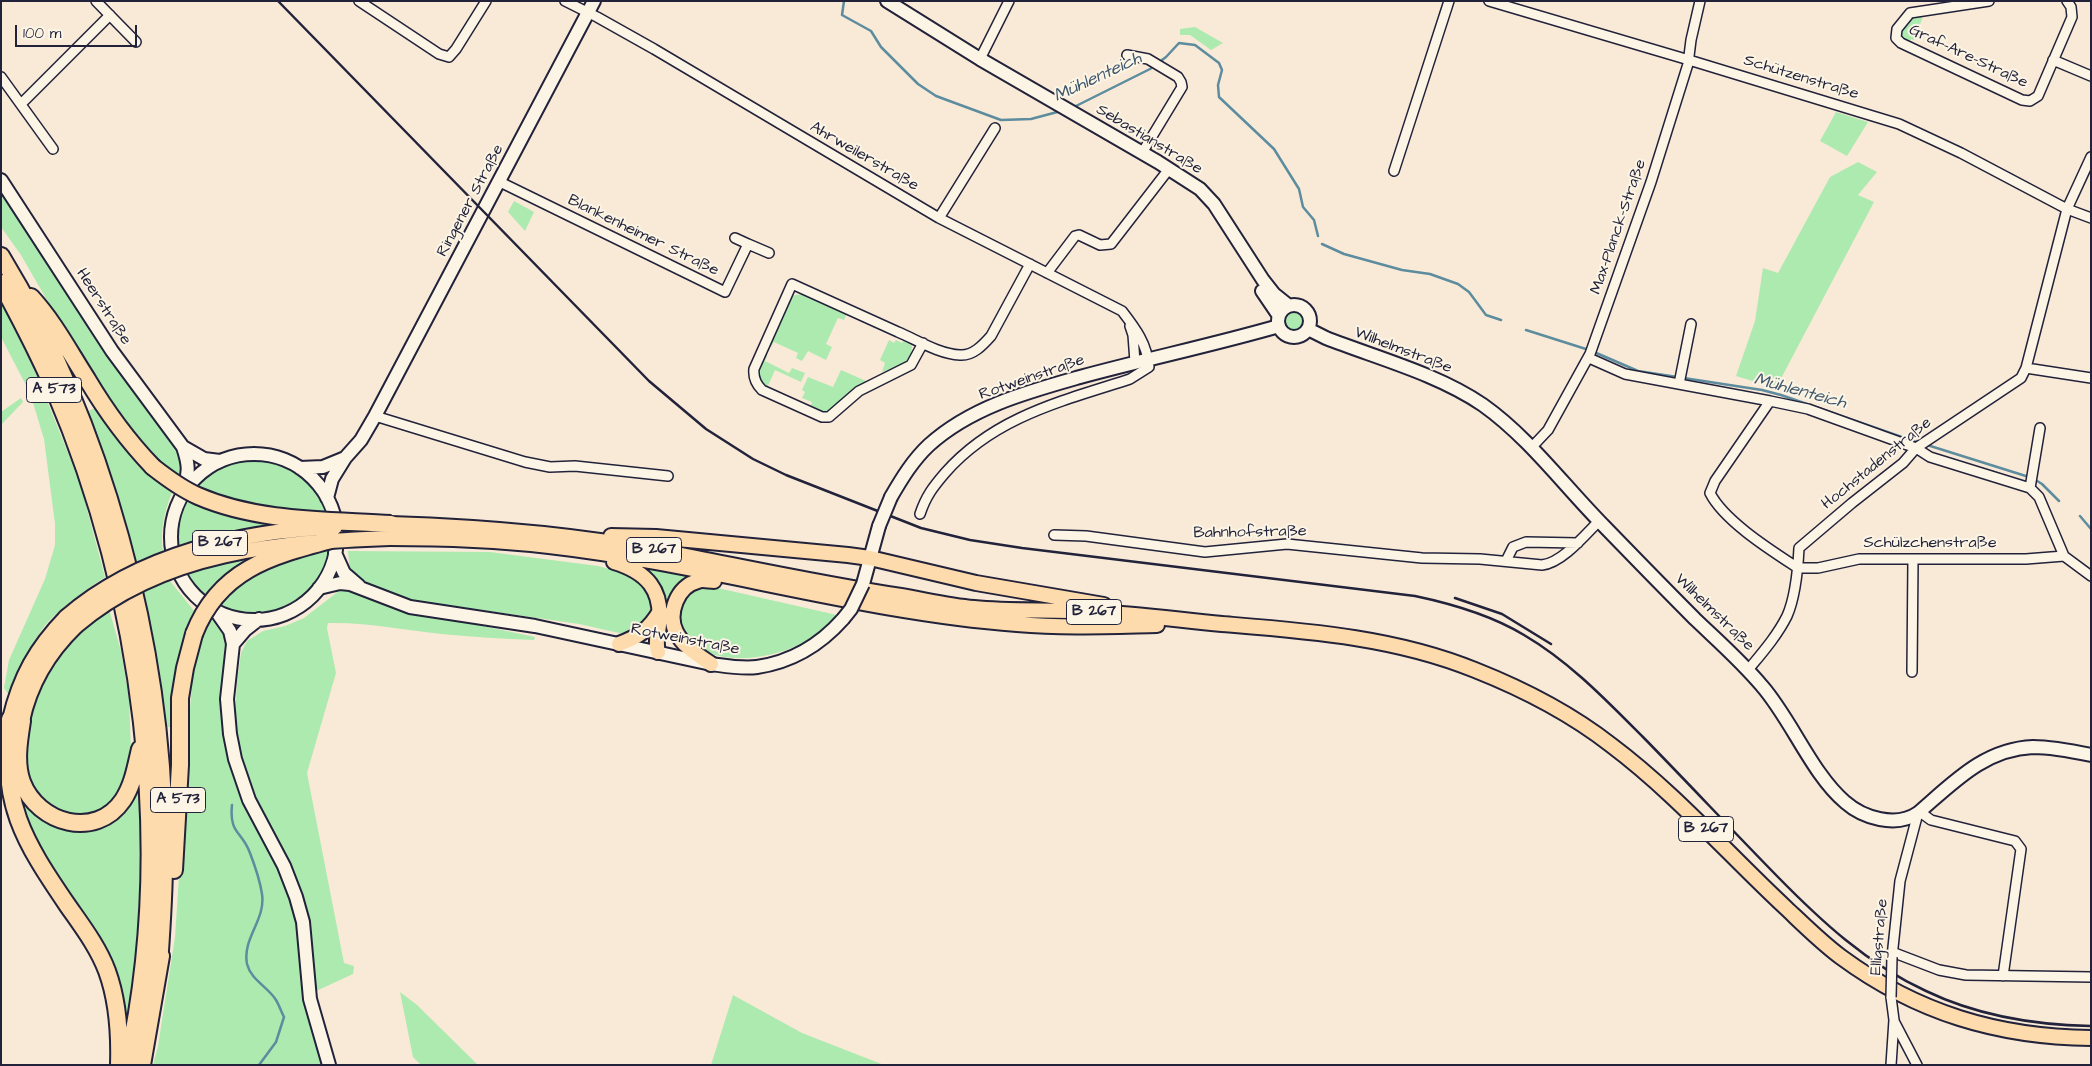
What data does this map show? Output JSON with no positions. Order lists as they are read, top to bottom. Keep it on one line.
{"streets":{"highway":["A 573"],"main road":["Sebastianstraße","Ringener Straße","Heerstraße","Wilhelmstraße","Rotweinstraße","B 267"],"street":["Graf-Are-Straße","Schützenstraße","Ahrweilerstraße","Max-Planck-Straße","Blankenheimer Straße","Hochstadenstraße","Bahnhofstraße","Schülzchenstraße","Elligstraße"]},"crossings":[["Schützenstraße","Max-Planck-Straße"],["Schützenstraße","Hochstadenstraße"],["Sebastianstraße","Wilhelmstraße"],["Sebastianstraße","Rotweinstraße"],["Ahrweilerstraße","Ringener Straße"],["Ahrweilerstraße","Rotweinstraße"],["Ringener Straße","Blankenheimer Straße"],["Max-Planck-Straße","Wilhelmstraße"],["Wilhelmstraße","Rotweinstraße"],["Wilhelmstraße","Hochstadenstraße"],["Wilhelmstraße","Bahnhofstraße"],["Wilhelmstraße","Elligstraße"],["Rotweinstraße","B 267"],["A 573","B 267"],["Hochstadenstraße","Schülzchenstraße"]],"water":["Mühlenteich"],"scale_bar":"100 m"}
